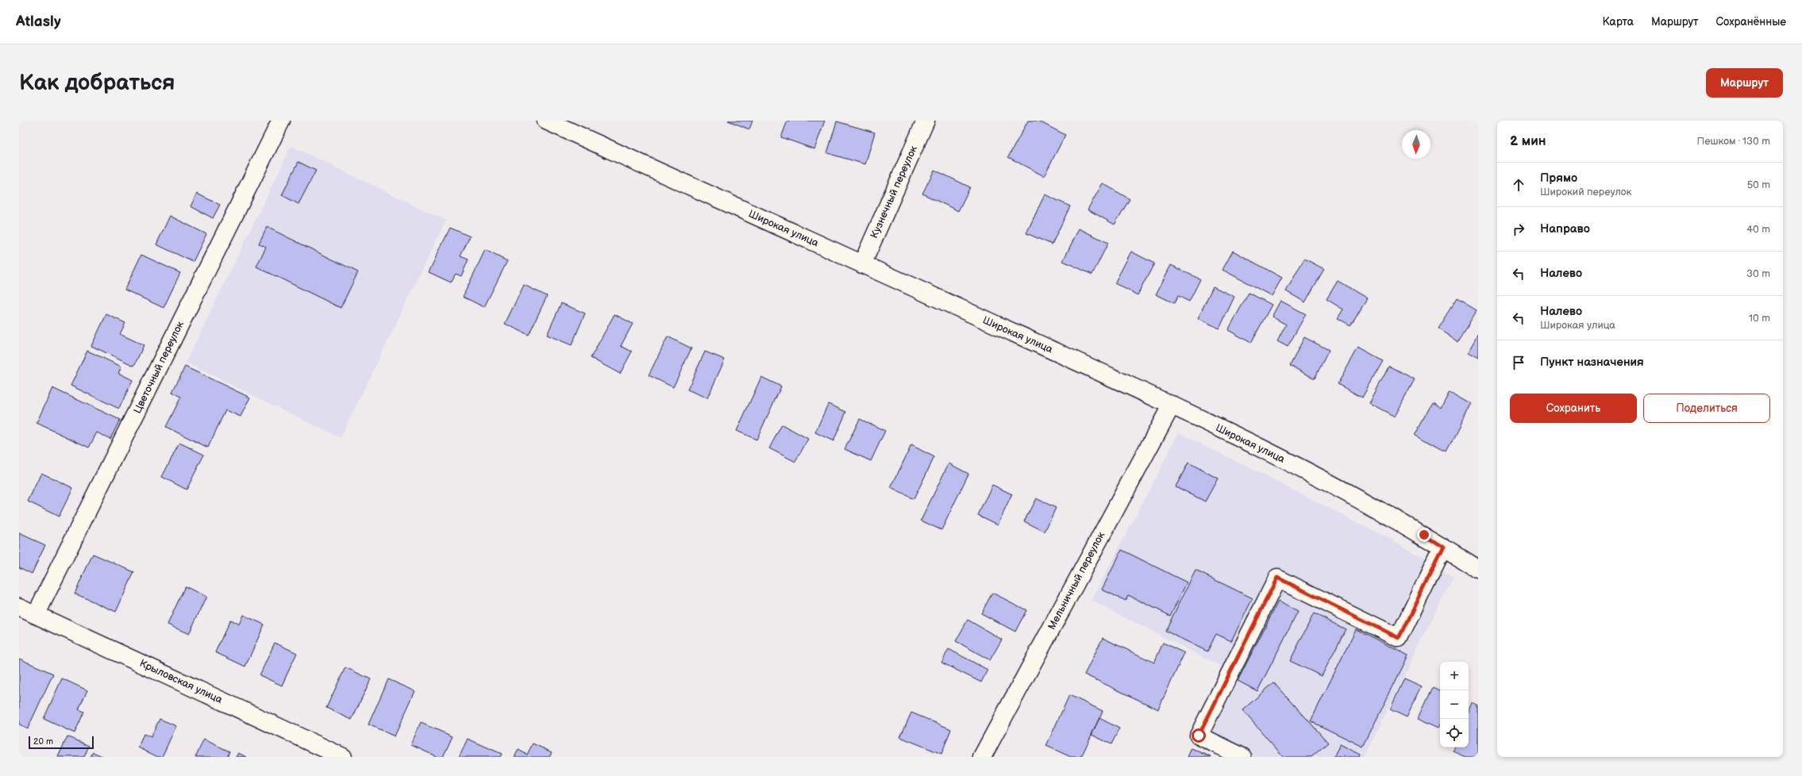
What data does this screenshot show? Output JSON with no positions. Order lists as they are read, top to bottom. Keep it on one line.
{"streets":{"street":["Кузнечный переулок","Широкая улица","Цветочный переулок","Мельничный переулок","Крыловская улица"]},"crossings":[["Кузнечный переулок","Широкая улица"],["Широкая улица","Мельничный переулок"],["Цветочный переулок","Крыловская улица"]],"scale_bar":"20 m","north":"bottom","page":{"header":"Atlasly","nav":["Карта","Маршрут","Сохранённые"],"buttons":["Маршрут",["Сохранить","Поделиться"]],"title":"Как добраться","heading":["2 мин","Пешком · 130 m"],"list":[["Прямо","Широкий переулок","50 m"],["Направо","40 m"],["Налево","30 m"],["Налево","Широкая улица","10 m"],"Пункт назначения"],"map_buttons":["+","−"],"scale":"20 m"}}
